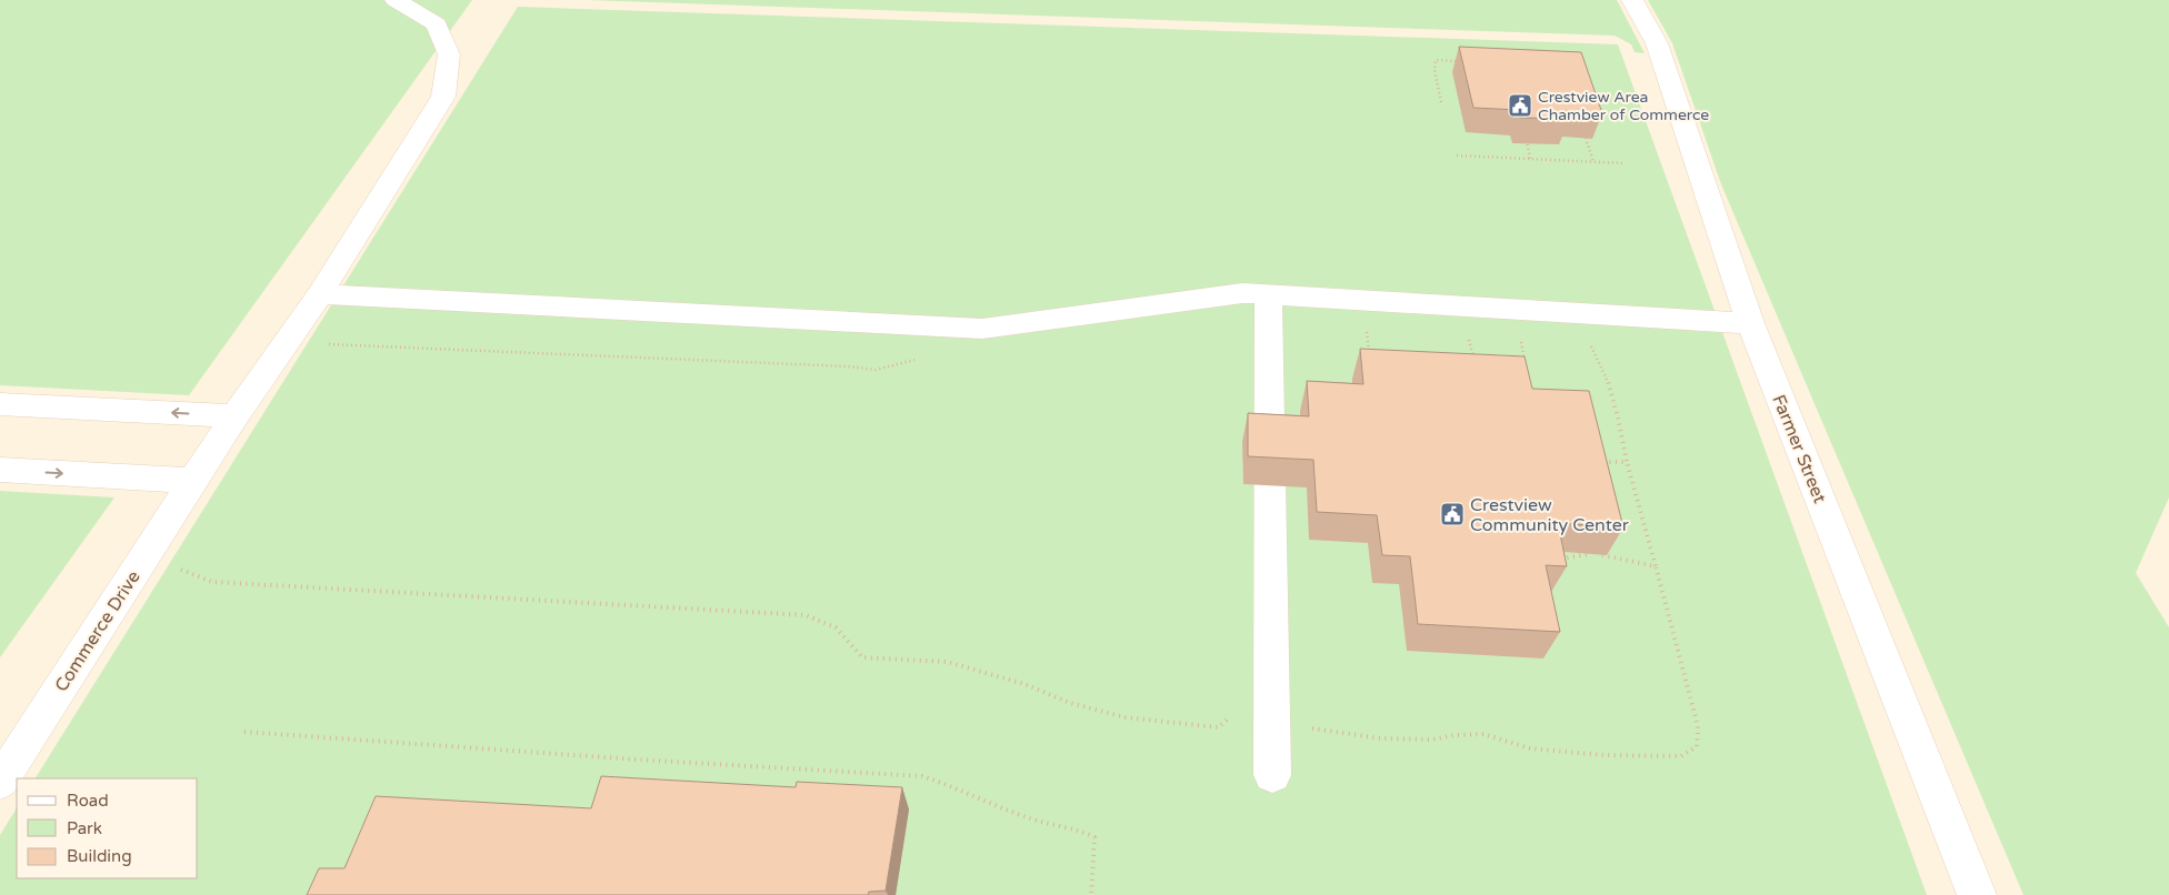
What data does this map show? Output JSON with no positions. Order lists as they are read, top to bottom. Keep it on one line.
{"streets":{"street":["Farmer Street","Commerce Drive"]},"places":{"public building":["Crestview Area Chamber of Commerce","Crestview Community Center"]},"legend":["Road","Park","Building"]}
